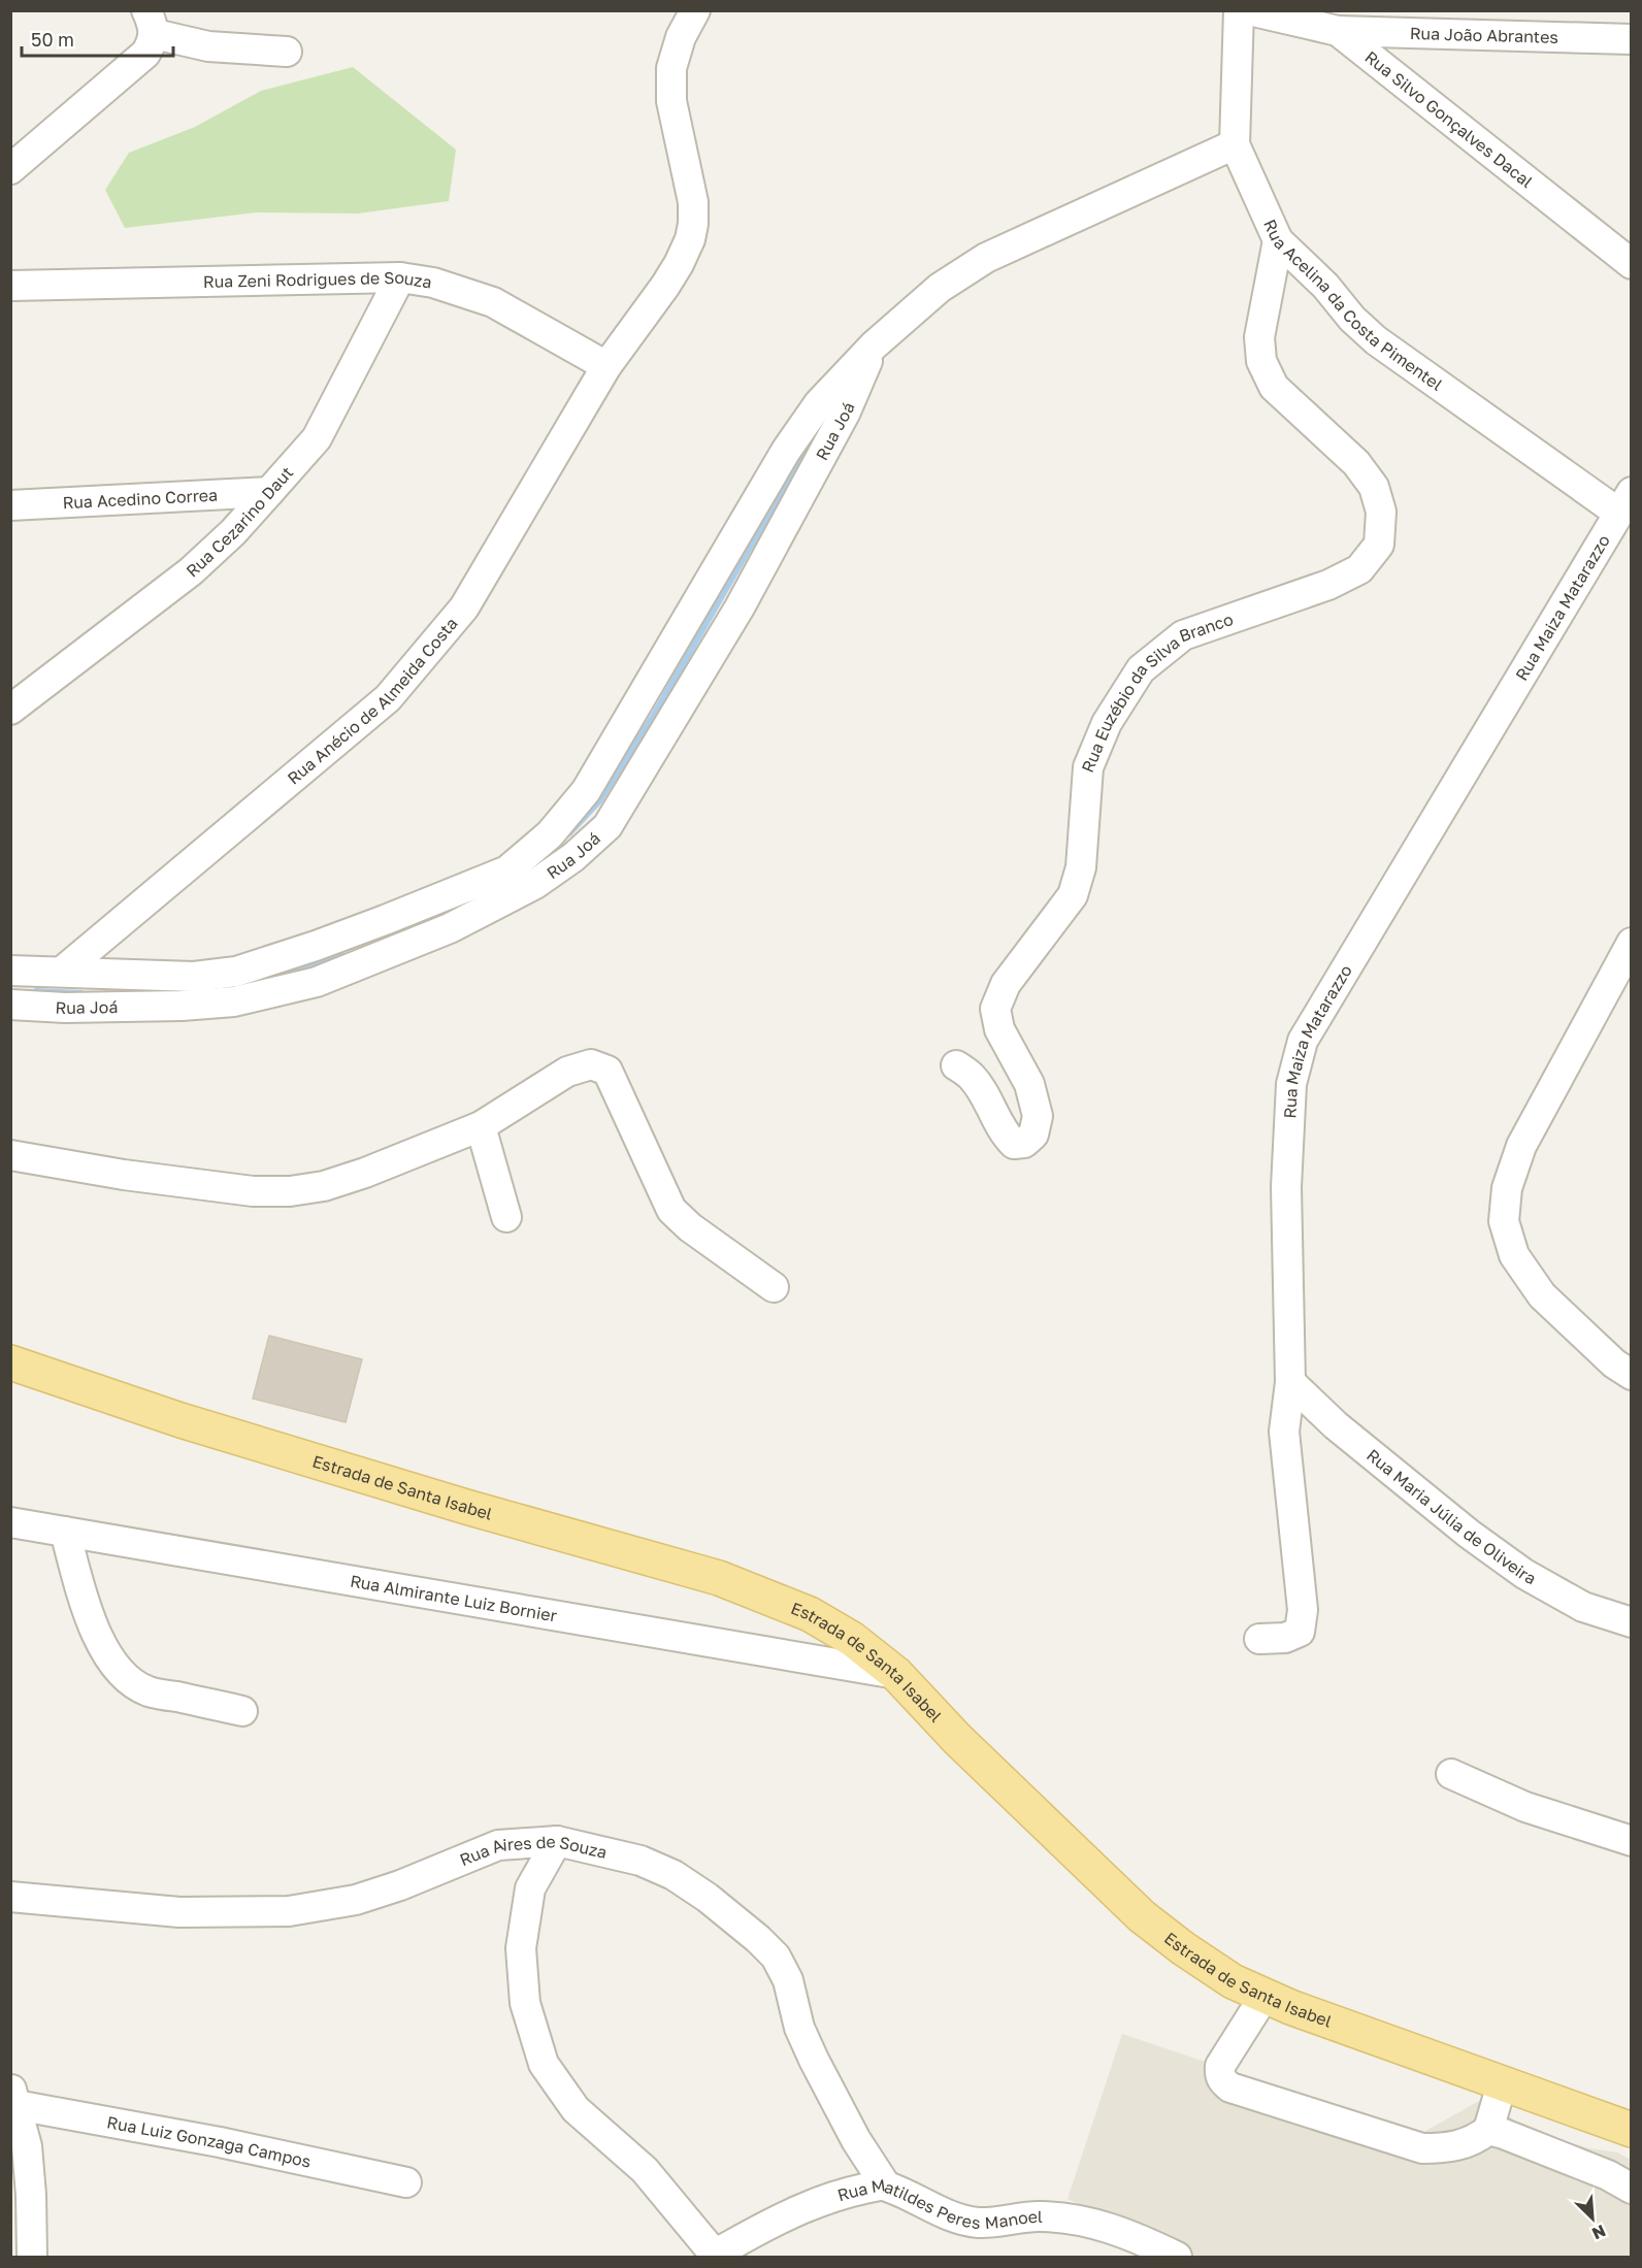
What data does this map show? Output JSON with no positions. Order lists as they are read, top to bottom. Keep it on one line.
{"streets":{"main road":["Estrada de Santa Isabel"],"street":["Rua João Abrantes","Rua Silvo Gonçalves Dacal","Rua Zeni Rodrigues de Souza","Rua Acelina da Costa Pimentel","Rua Joá","Rua Acedino Correa","Rua Cezarino Daut","Rua Maiza Matarazzo","Rua Euzébio da Silva Branco","Rua Anécio de Almeida Costa","Rua Maria Júlia de Oliveira","Rua Almirante Luiz Bornier","Rua Aires de Souza","Rua Luiz Gonzaga Campos","Rua Matildes Peres Manoel"]},"crossings":[["Rua João Abrantes","Rua Silvo Gonçalves Dacal"],["Rua Zeni Rodrigues de Souza","Rua Cezarino Daut"],["Rua Zeni Rodrigues de Souza","Rua Anécio de Almeida Costa"],["Rua Acelina da Costa Pimentel","Rua Joá"],["Rua Acelina da Costa Pimentel","Rua Maiza Matarazzo"],["Rua Acelina da Costa Pimentel","Rua Euzébio da Silva Branco"],["Rua Joá","Rua Anécio de Almeida Costa"],["Rua Acedino Correa","Rua Cezarino Daut"],["Rua Maiza Matarazzo","Rua Maria Júlia de Oliveira"],["Estrada de Santa Isabel","Rua Almirante Luiz Bornier"],["Rua Aires de Souza","Rua Matildes Peres Manoel"]],"scale_bar":"50 m","north":"bottom right"}
